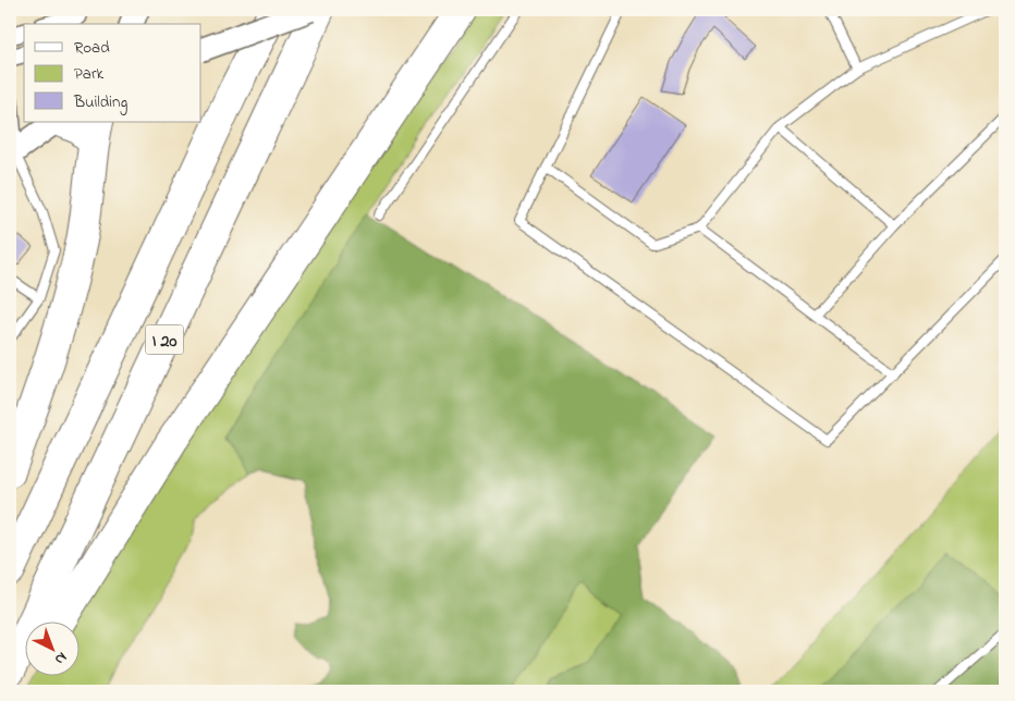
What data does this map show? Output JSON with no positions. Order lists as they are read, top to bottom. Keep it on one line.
{"streets":{"highway":["I 20"]},"legend":["Road","Park","Building"],"north":"bottom right"}
